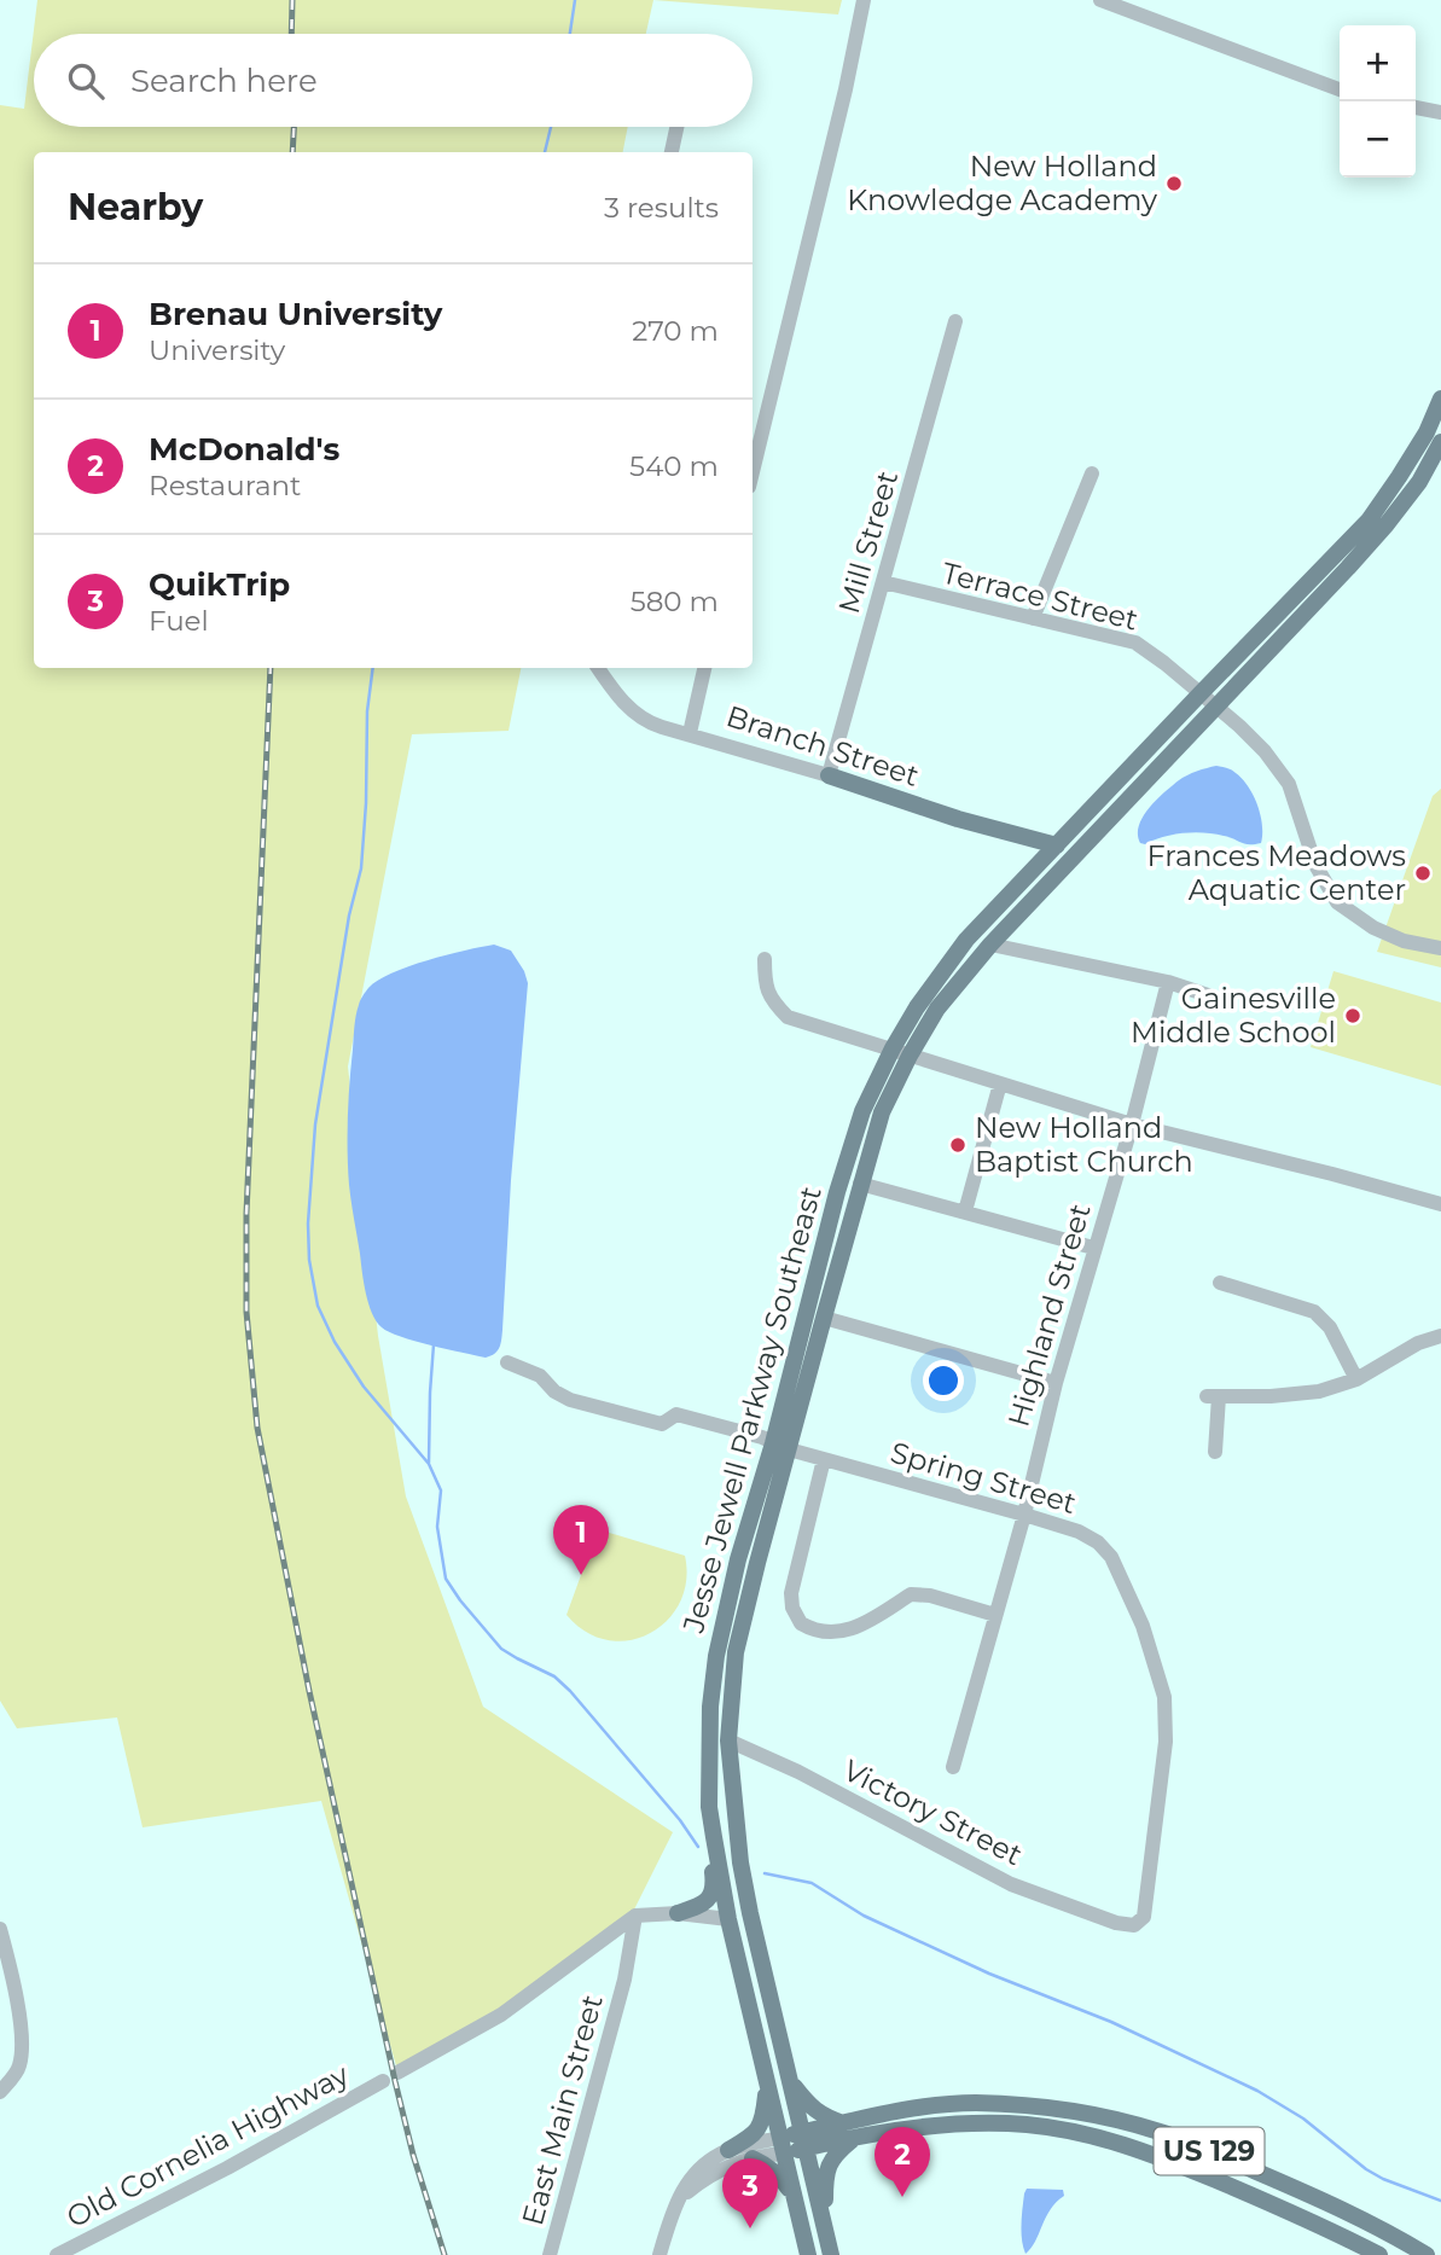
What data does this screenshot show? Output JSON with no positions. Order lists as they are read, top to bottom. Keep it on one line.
{"streets":{"main road":["Branch Street","Jesse Jewell Parkway Southeast","US 129"],"street":["Mill Street","Terrace Street","Highland Street","Spring Street","Victory Street","East Main Street","Old Cornelia Highway"]},"crossings":[["Mill Street","Terrace Street"],["Mill Street","Branch Street"],["Terrace Street","Jesse Jewell Parkway Southeast"],["Branch Street","Jesse Jewell Parkway Southeast"],["Highland Street","Spring Street"],["Jesse Jewell Parkway Southeast","Spring Street"],["Jesse Jewell Parkway Southeast","Victory Street"],["Spring Street","Victory Street"]],"places":["New Holland Knowledge Academy","Frances Meadows Aquatic Center","Gainesville Middle School","New Holland Baptist Church"],"page":{"map_buttons":["+","−"],"search":"Search here","heading":["Nearby","3 results"],"list":[{"mark":"1","name":"Brenau University","note":"University","value":"270 m"},{"mark":"2","name":"McDonald's","note":"Restaurant","value":"540 m"},{"mark":"3","name":"QuikTrip","note":"Fuel","value":"580 m"}],"pins":["1","2","3"]}}
